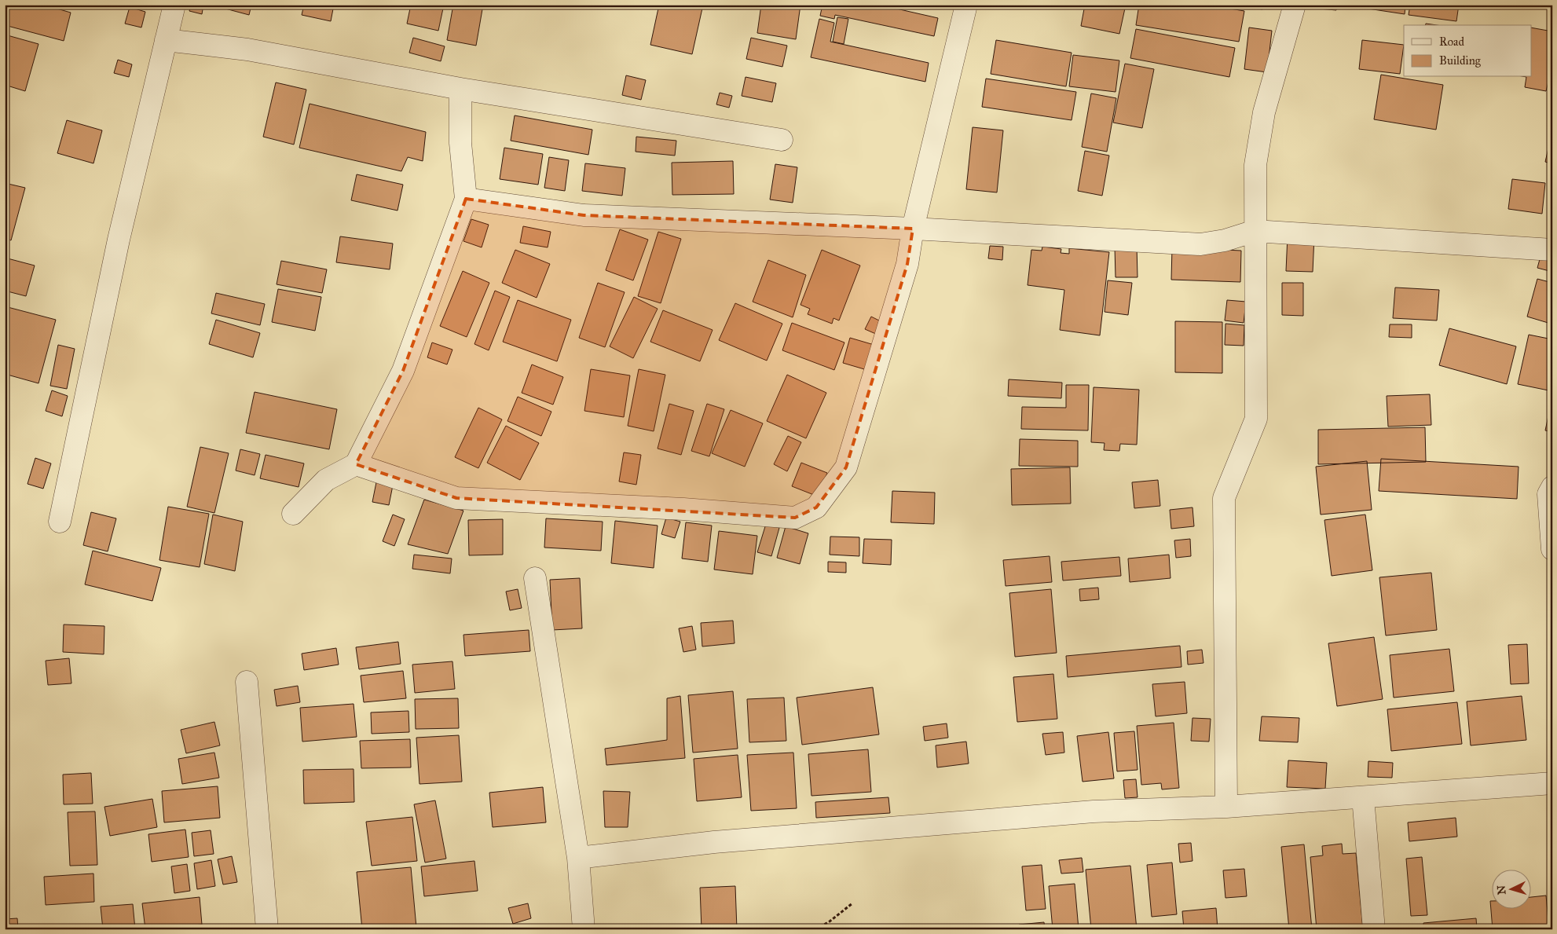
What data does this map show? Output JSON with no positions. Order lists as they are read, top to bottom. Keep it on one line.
{"legend":["Road","Building"],"north":"left"}
